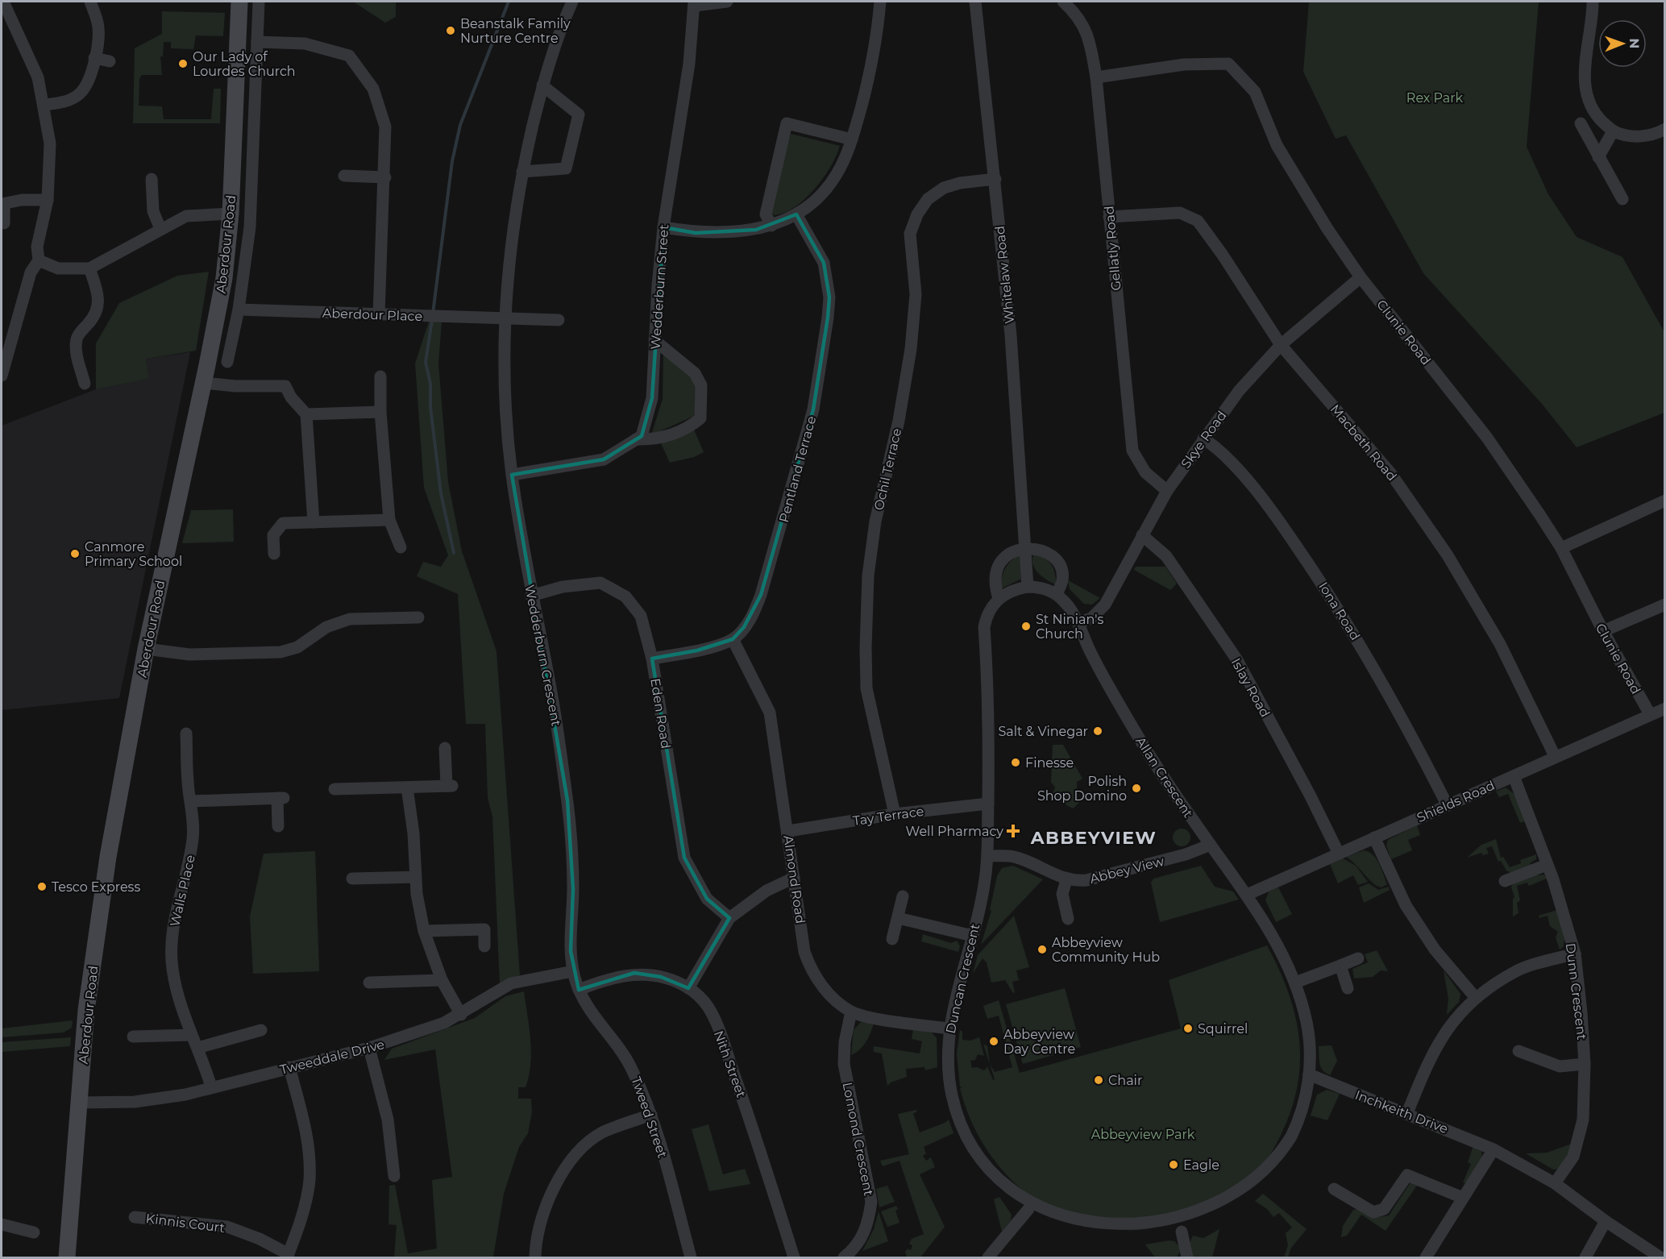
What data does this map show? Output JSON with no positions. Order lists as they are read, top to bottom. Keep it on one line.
{"streets":{"main road":["Aberdour Road"],"street":["Gellatly Road","Whitelaw Road","Wedderburn Street","Aberdour Place","Clunie Road","Skye Road","Macbeth Road","Pentland Terrace","Ochil Terrace","Iona Road","Wedderburn Crescent","Islay Road","Eden Road","Allan Crescent","Shields Road","Tay Terrace","Abbey View","Almond Road","Walls Place","Duncan Crescent","Dunn Crescent","Tweeddale Drive","Nith Street","Inchkeith Drive","Tweed Street","Lomond Crescent","Kinnis Court"]},"crossings":[["Aberdour Road","Aberdour Place"],["Aberdour Road","Tweeddale Drive"],["Gellatly Road","Clunie Road"],["Gellatly Road","Skye Road"],["Gellatly Road","Macbeth Road"],["Whitelaw Road","Ochil Terrace"],["Whitelaw Road","Allan Crescent"],["Aberdour Place","Wedderburn Crescent"],["Clunie Road","Skye Road"],["Clunie Road","Shields Road"],["Skye Road","Macbeth Road"],["Skye Road","Iona Road"],["Skye Road","Islay Road"],["Skye Road","Allan Crescent"],["Macbeth Road","Shields Road"],["Pentland Terrace","Eden Road"],["Pentland Terrace","Almond Road"],["Ochil Terrace","Tay Terrace"],["Iona Road","Shields Road"],["Wedderburn Crescent","Eden Road"],["Wedderburn Crescent","Tweeddale Drive"],["Wedderburn Crescent","Nith Street"],["Wedderburn Crescent","Tweed Street"],["Islay Road","Shields Road"],["Allan Crescent","Shields Road"],["Allan Crescent","Abbey View"],["Allan Crescent","Inchkeith Drive"],["Shields Road","Dunn Crescent"],["Tay Terrace","Almond Road"],["Tay Terrace","Duncan Crescent"],["Abbey View","Duncan Crescent"],["Almond Road","Duncan Crescent"],["Almond Road","Lomond Crescent"],["Walls Place","Tweeddale Drive"],["Dunn Crescent","Inchkeith Drive"],["Nith Street","Tweed Street"]],"districts":["ABBEYVIEW"],"parks":["Rex Park","Abbeyview Park"],"places":{"other":["Beanstalk Family Nurture Centre","Our Lady of Lourdes Church","Canmore Primary School","St Ninian's Church","Salt & Vinegar","Finesse","Polish Shop Domino","Tesco Express","Abbeyview Community Hub","Squirrel","Abbeyview Day Centre","Chair","Eagle"],"health":["Well Pharmacy"]},"north":"right"}
